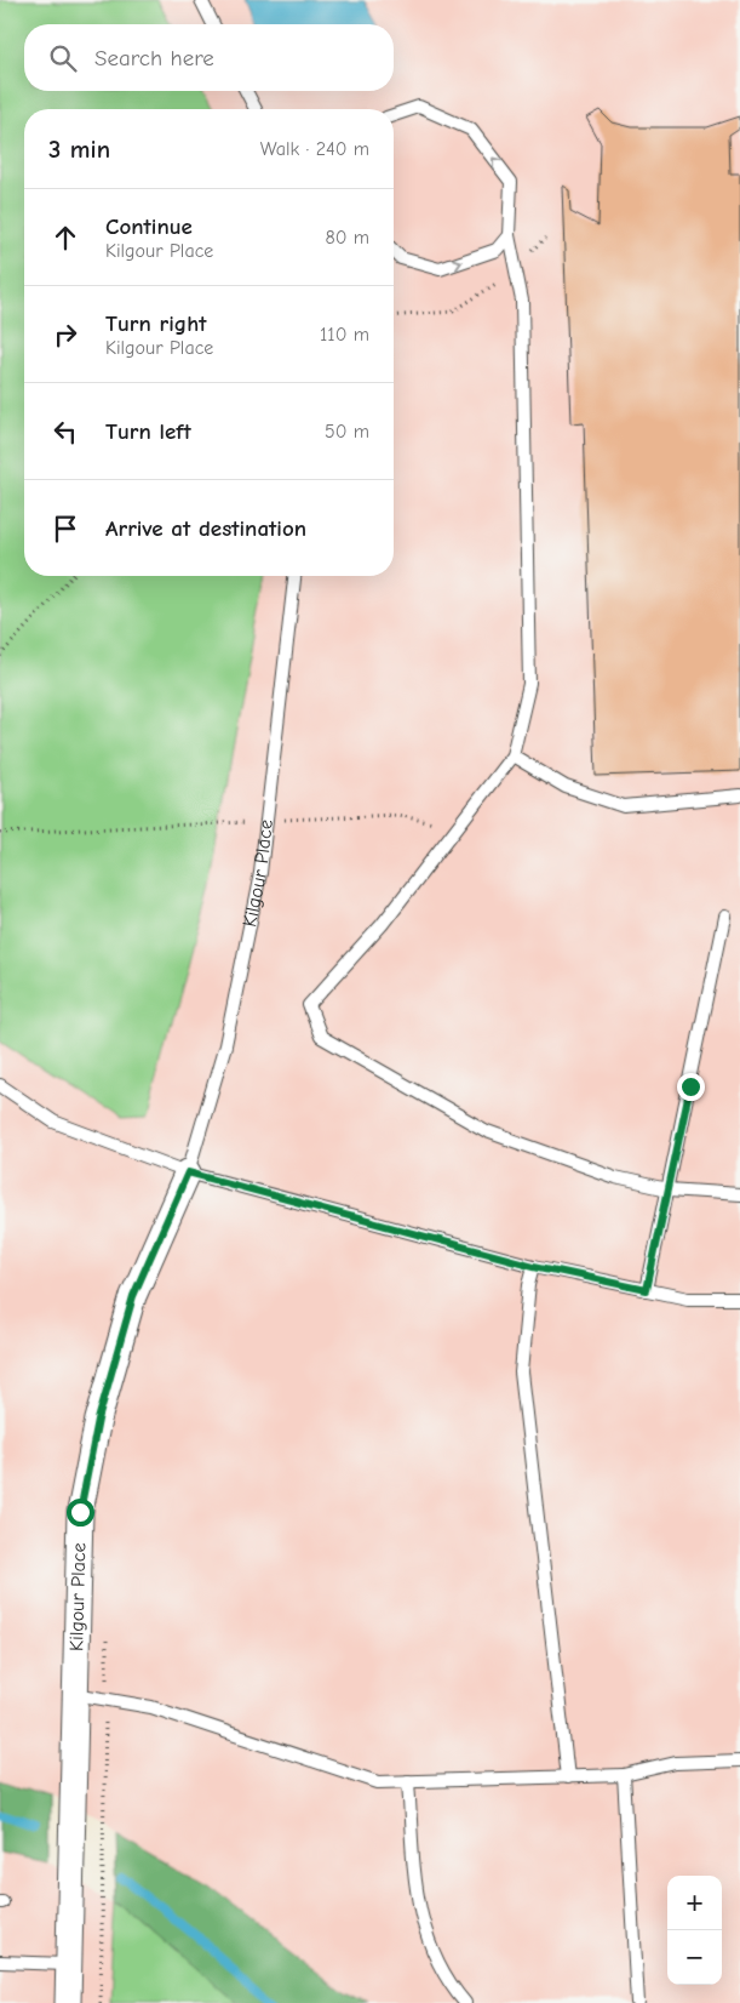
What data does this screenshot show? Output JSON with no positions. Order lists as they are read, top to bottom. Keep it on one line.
{"streets":{"street":["Kilgour Place"]},"page":{"search":"Search here","heading":["3 min","Walk · 240 m"],"list":[["Continue","Kilgour Place","80 m"],["Turn right","Kilgour Place","110 m"],["Turn left","50 m"],"Arrive at destination"],"map_buttons":["+","−"]}}
